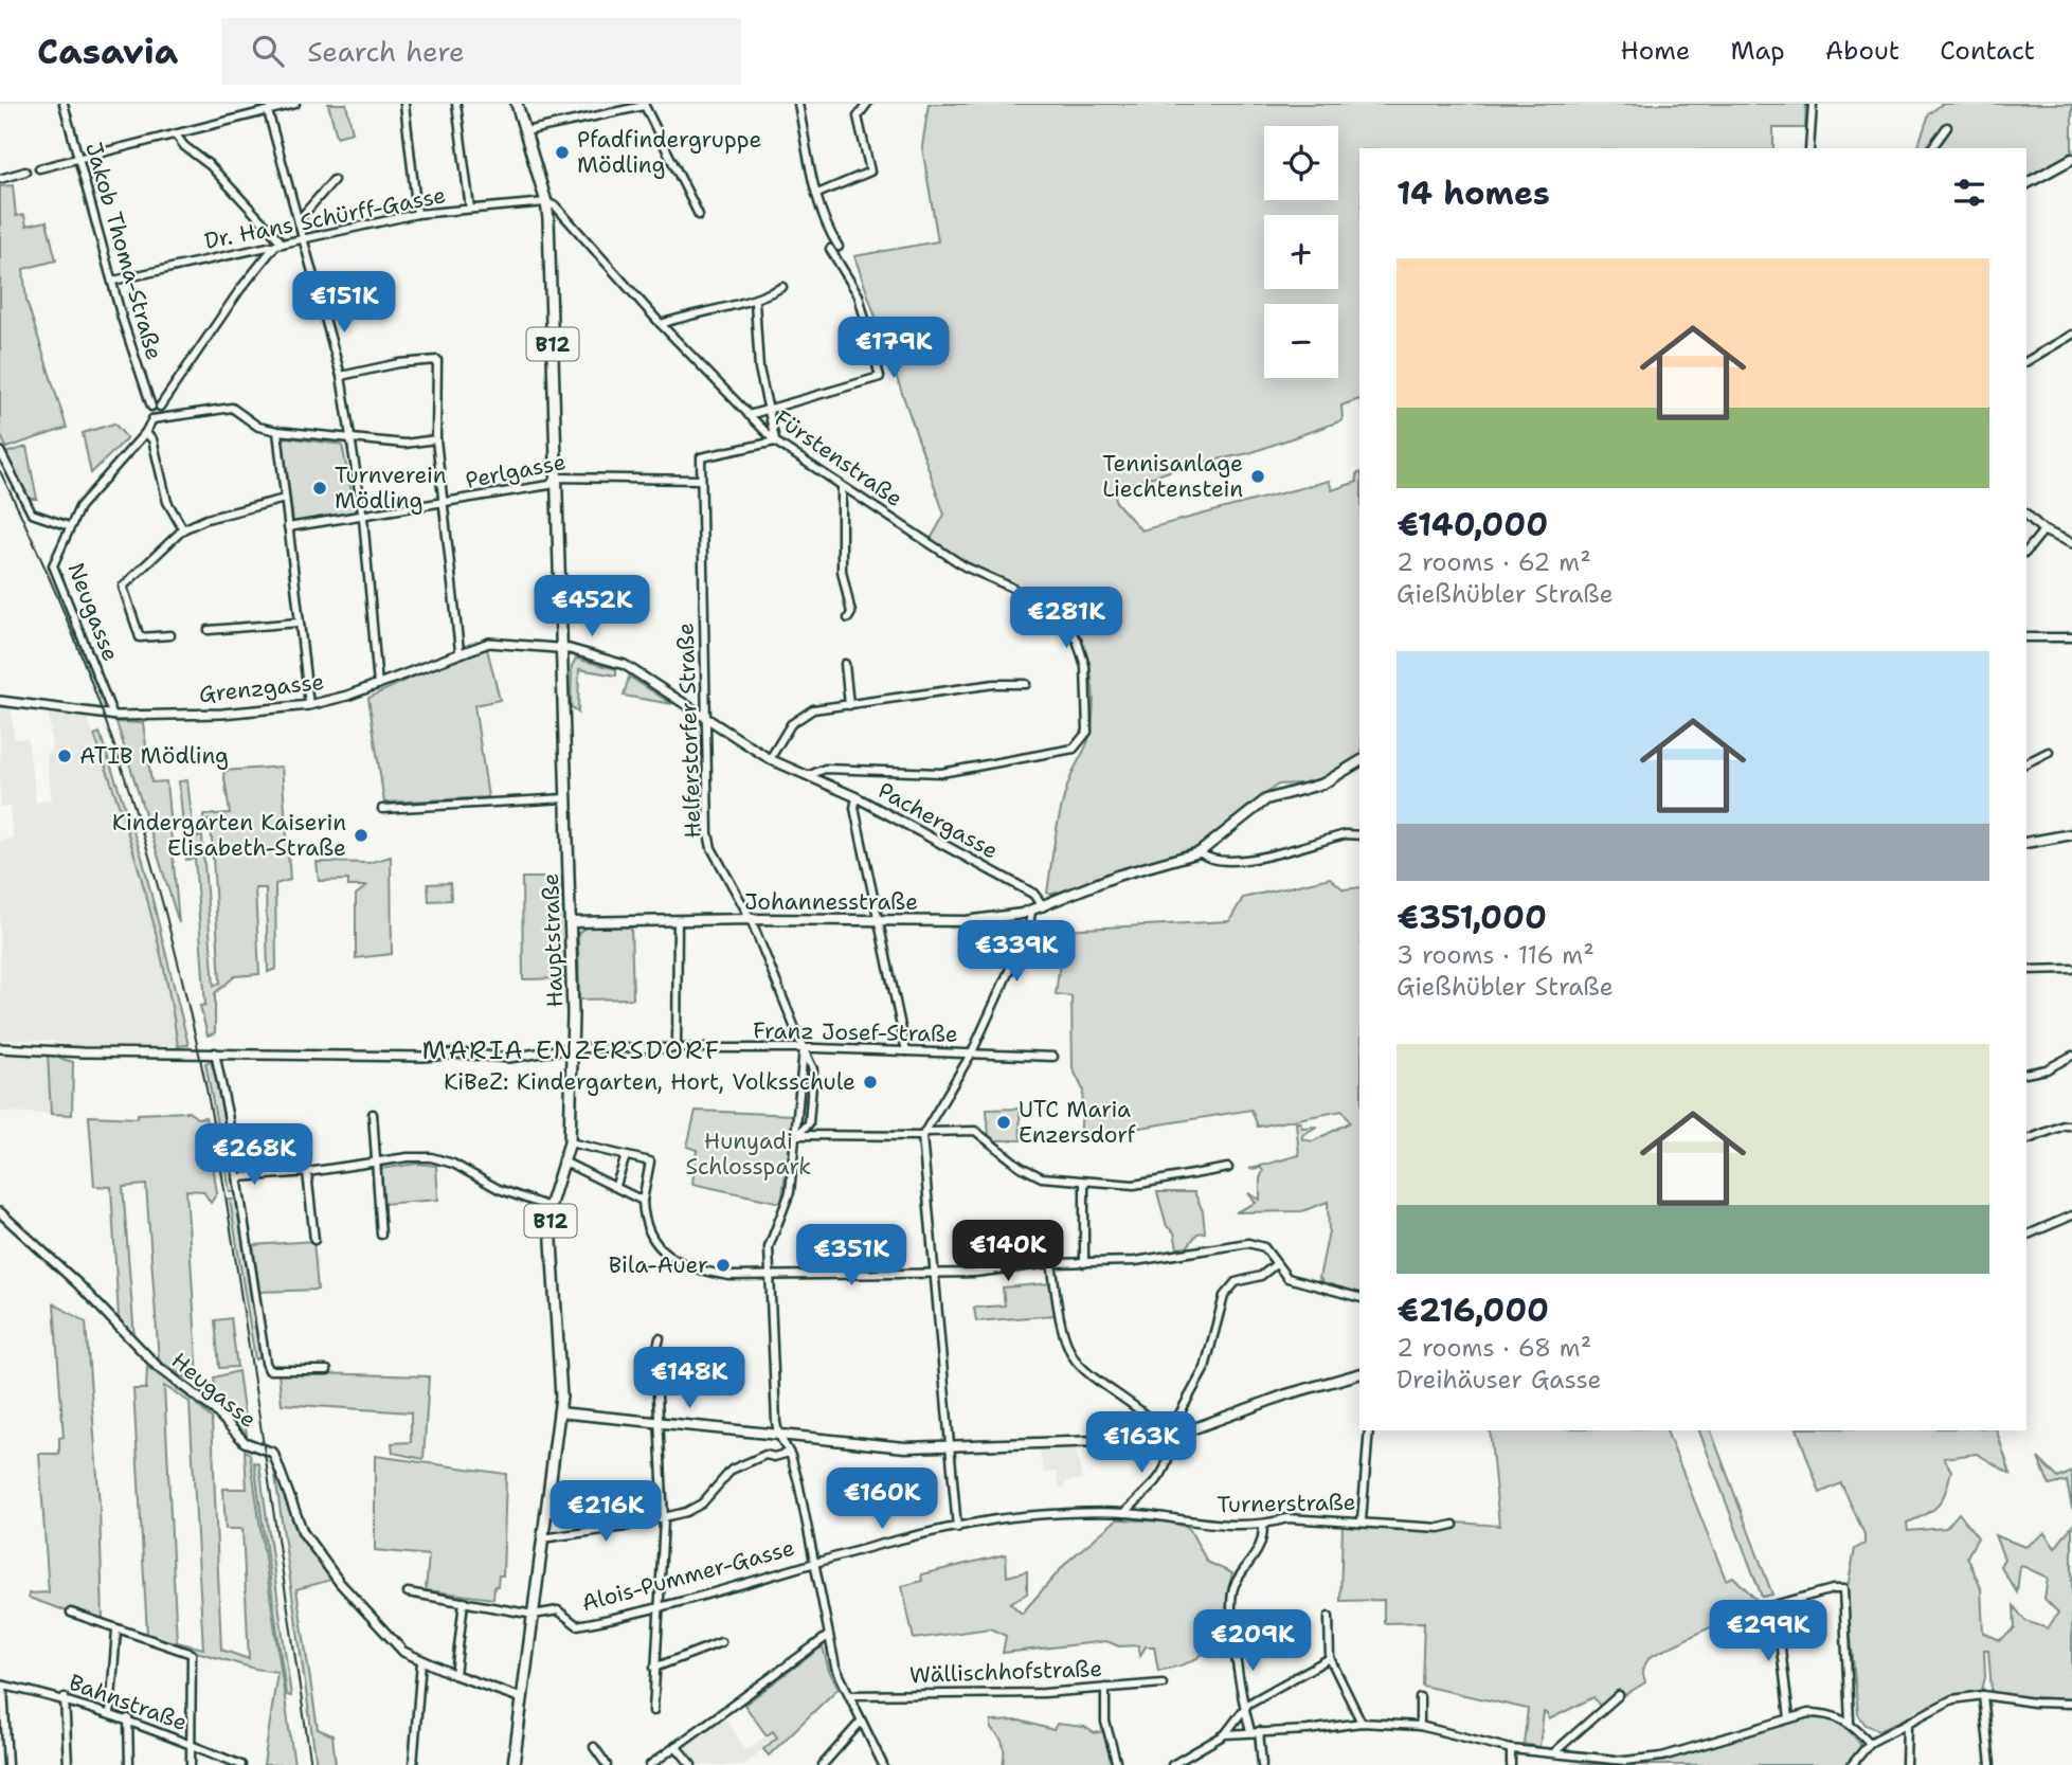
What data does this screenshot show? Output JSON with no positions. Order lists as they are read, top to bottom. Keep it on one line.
{"streets":{"main road":["B12","Johannesstraße","Hauptstraße"],"street":["Dr. Hans Schürff-Gasse","Jakob Thoma-Straße","Fürstenstraße","Perlgasse","Neugasse","Grenzgasse","Helferstorfer Straße","Pachergasse","Franz Josef-Straße","Heugasse","Turnerstraße","Alois-Pummer-Gasse","Wällischhofstraße","Bahnstraße"]},"crossings":[["Dr. Hans Schürff-Gasse","Jakob Thoma-Straße"],["Dr. Hans Schürff-Gasse","B12"],["Dr. Hans Schürff-Gasse","Fürstenstraße"],["B12","Fürstenstraße"],["B12","Perlgasse"],["B12","Grenzgasse"],["B12","Hauptstraße"],["B12","Heugasse"],["B12","Alois-Pummer-Gasse"],["Fürstenstraße","Pachergasse"],["Perlgasse","Helferstorfer Straße"],["Neugasse","Grenzgasse"],["Grenzgasse","Helferstorfer Straße"],["Grenzgasse","Pachergasse"],["Grenzgasse","Hauptstraße"],["Helferstorfer Straße","Pachergasse"],["Helferstorfer Straße","Johannesstraße"],["Helferstorfer Straße","Franz Josef-Straße"],["Pachergasse","Johannesstraße"],["Johannesstraße","Hauptstraße"],["Hauptstraße","Franz Josef-Straße"],["Turnerstraße","Alois-Pummer-Gasse"]],"districts":["MARIA ENZERSDORF"],"parks":["Hunyadi Schlosspark"],"places":["Pfadfindergruppe Mödling","Tennisanlage Liechtenstein","Turnverein Mödling","ATIB Mödling","Kindergarten Kaiserin Elisabeth-Straße","KiBeZ: Kindergarten, Hort, Volksschule","UTC Maria Enzersdorf","Bila-Auer"],"page":{"header":"Casavia","search":"Search here","nav":["Home","Map","About","Contact"],"map_buttons":["+","−"],"heading":"14 homes","list":[{"name":"€140,000","note":"2 rooms · 62 m² · Gießhübler Straße"},{"name":"€351,000","note":"3 rooms · 116 m² · Gießhübler Straße"},{"name":"€216,000","note":"2 rooms · 68 m² · Dreihäuser Gasse"}],"price":["€151K","€179K","€452K","€281K","€339K","€268K","€140K","€351K","€148K","€163K","€160K","€216K","€299K","€209K"]}}
